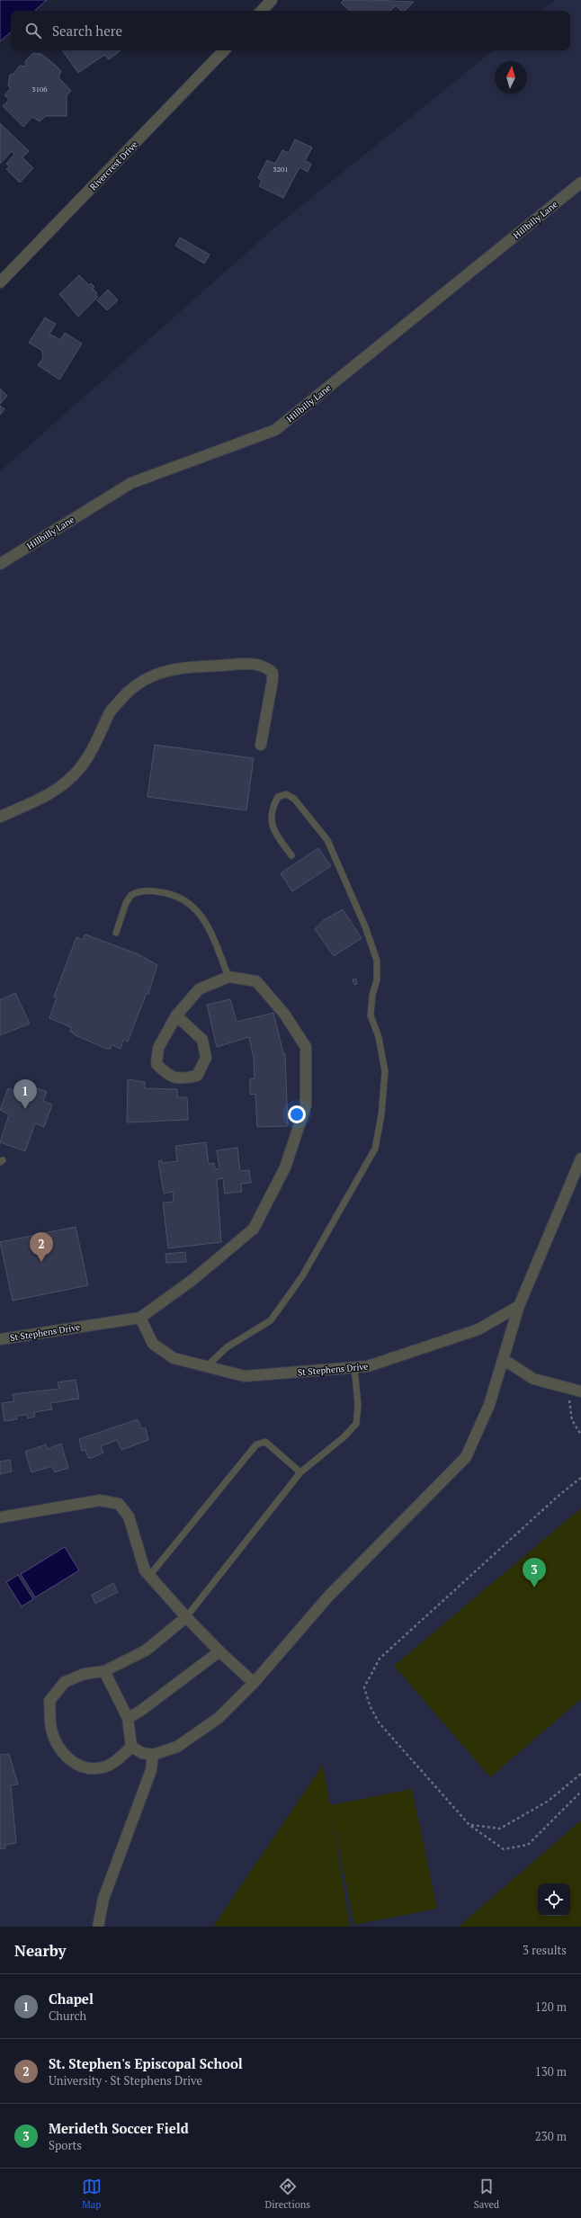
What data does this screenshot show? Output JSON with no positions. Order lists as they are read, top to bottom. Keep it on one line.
{"streets":{"street":["Rivercrest Drive","Hillbilly Lane","St Stephens Drive"]},"house_numbers":["3106","3201"],"north":"top","page":{"search":"Search here","pins":["1","2","3"],"heading":["Nearby","3 results"],"list":[{"mark":"1","name":"Chapel","note":"Church","value":"120 m"},{"mark":"2","name":"St. Stephen's Episcopal School","note":"University · St Stephens Drive","value":"130 m"},{"mark":"3","name":"Merideth Soccer Field","note":"Sports","value":"230 m"}],"nav":["Map","Directions","Saved"]}}
